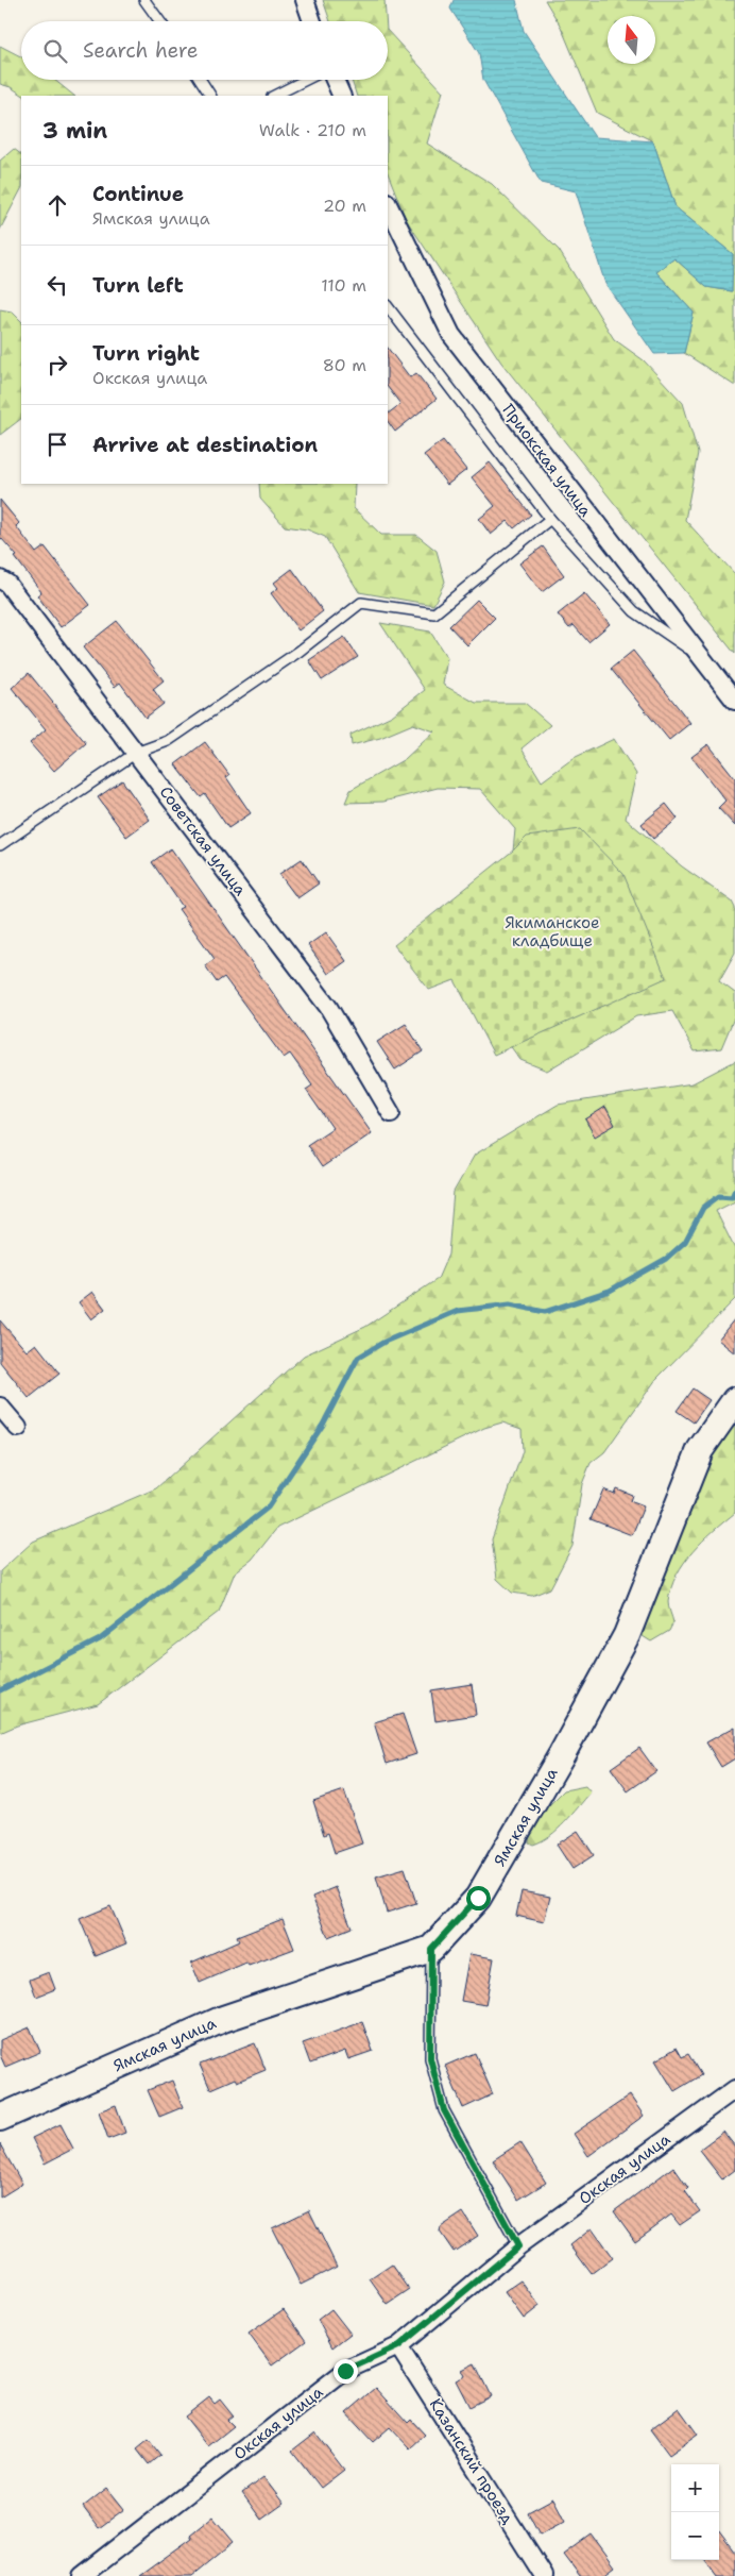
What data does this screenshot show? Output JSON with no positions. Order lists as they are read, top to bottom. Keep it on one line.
{"streets":{"street":["Приокская улица","Советская улица","Ямская улица","Окская улица","Казанский проезд"]},"crossings":[["Окская улица","Казанский проезд"]],"parks":["Якиманское кладбище"],"north":"top","page":{"search":"Search here","heading":["3 min","Walk · 210 m"],"list":[["Continue","Ямская улица","20 m"],["Turn left","110 m"],["Turn right","Окская улица","80 m"],"Arrive at destination"],"map_buttons":["+","−"]}}
